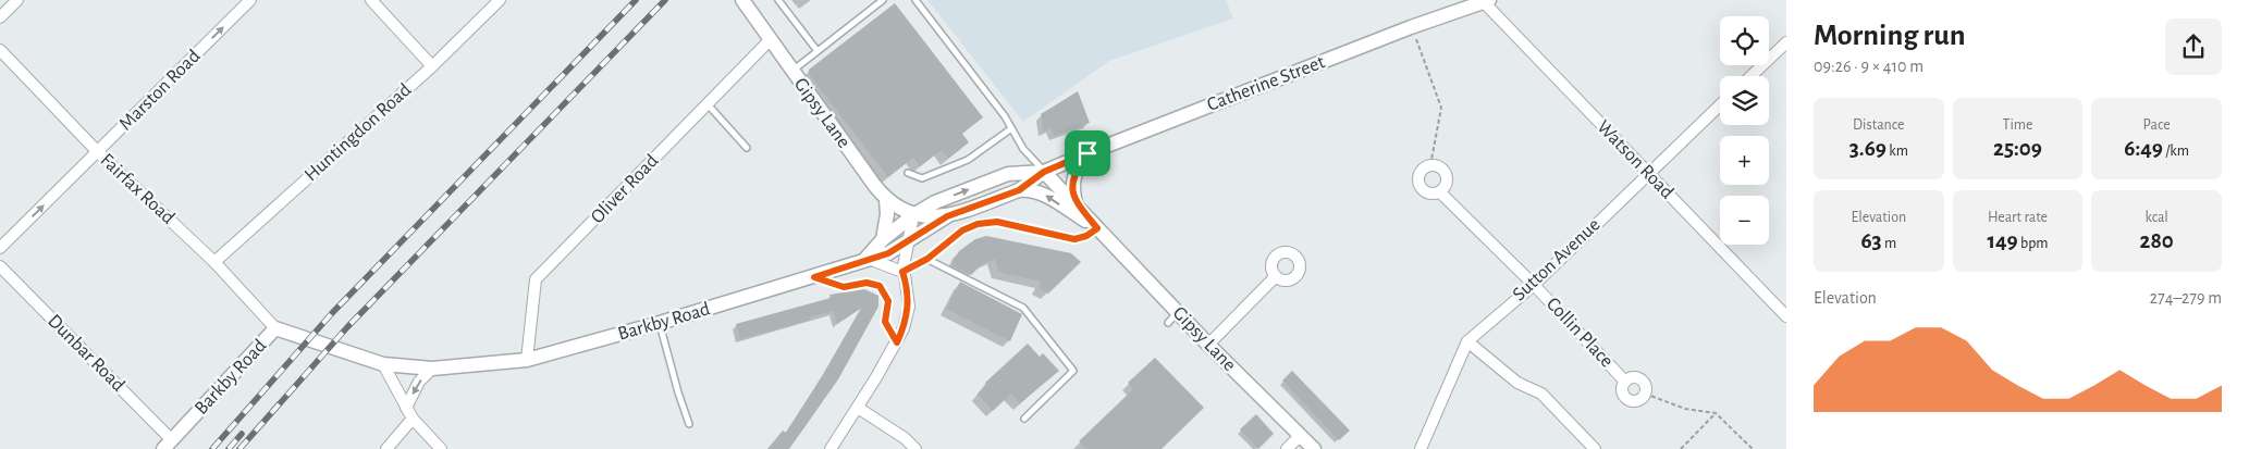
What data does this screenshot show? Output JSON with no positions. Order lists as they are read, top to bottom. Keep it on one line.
{"streets":{"street":["Catherine Street","Marston Road","Gipsy Lane","Huntingdon Road","Watson Road","Fairfax Road","Oliver Road","Sutton Avenue","Barkby Road","Collin Place","Dunbar Road"]},"crossings":[["Catherine Street","Gipsy Lane"],["Catherine Street","Watson Road"],["Marston Road","Fairfax Road"],["Gipsy Lane","Oliver Road"],["Gipsy Lane","Barkby Road"],["Huntingdon Road","Fairfax Road"],["Watson Road","Sutton Avenue"],["Fairfax Road","Barkby Road"],["Oliver Road","Barkby Road"],["Sutton Avenue","Collin Place"],["Barkby Road","Dunbar Road"]],"one_way":["Marston Road"],"page":{"heading":["Morning run","09:26 · 9 × 410 m"],"map_buttons":["+","−"],"stats":[["Distance","3.69 km"],["Time","25:09"],["Pace","6:49 /km"],["Elevation","63 m"],["Heart rate","149 bpm"],["kcal","280"]],"chart":["Elevation","274–279 m"]}}
